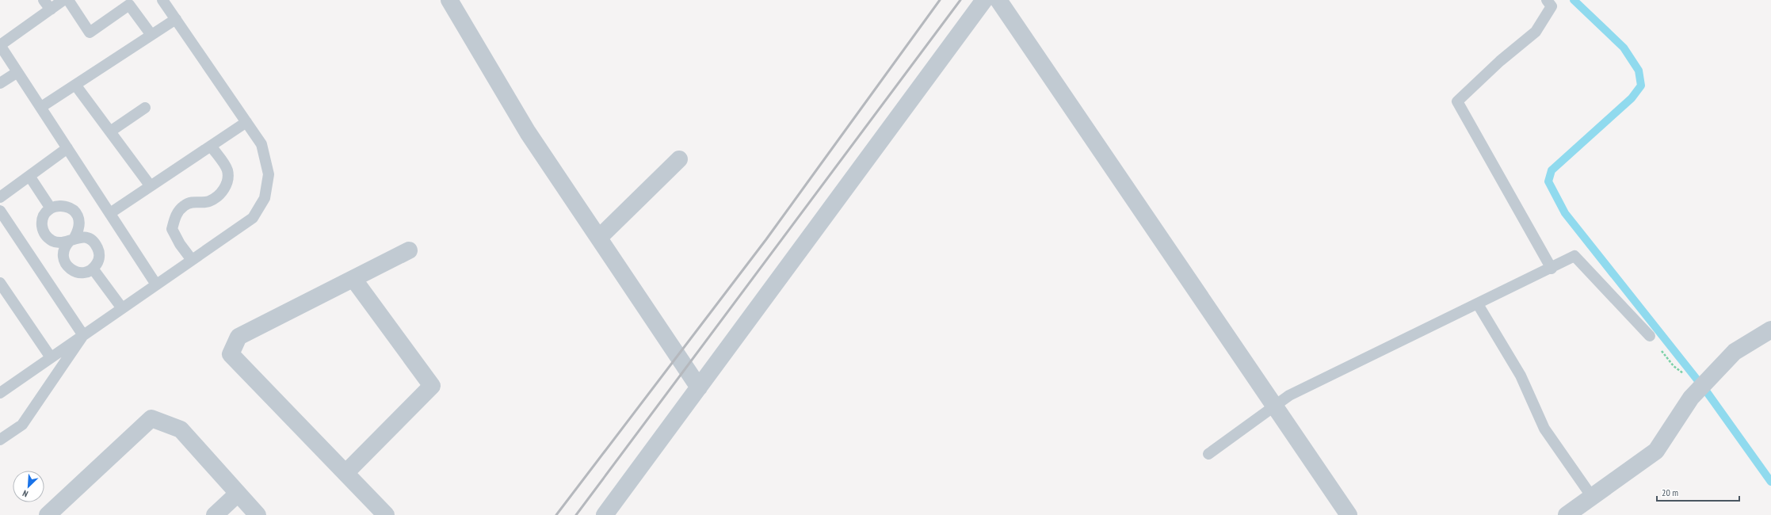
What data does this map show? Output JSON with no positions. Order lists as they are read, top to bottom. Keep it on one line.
{"scale_bar":"20 m","north":"bottom left"}
